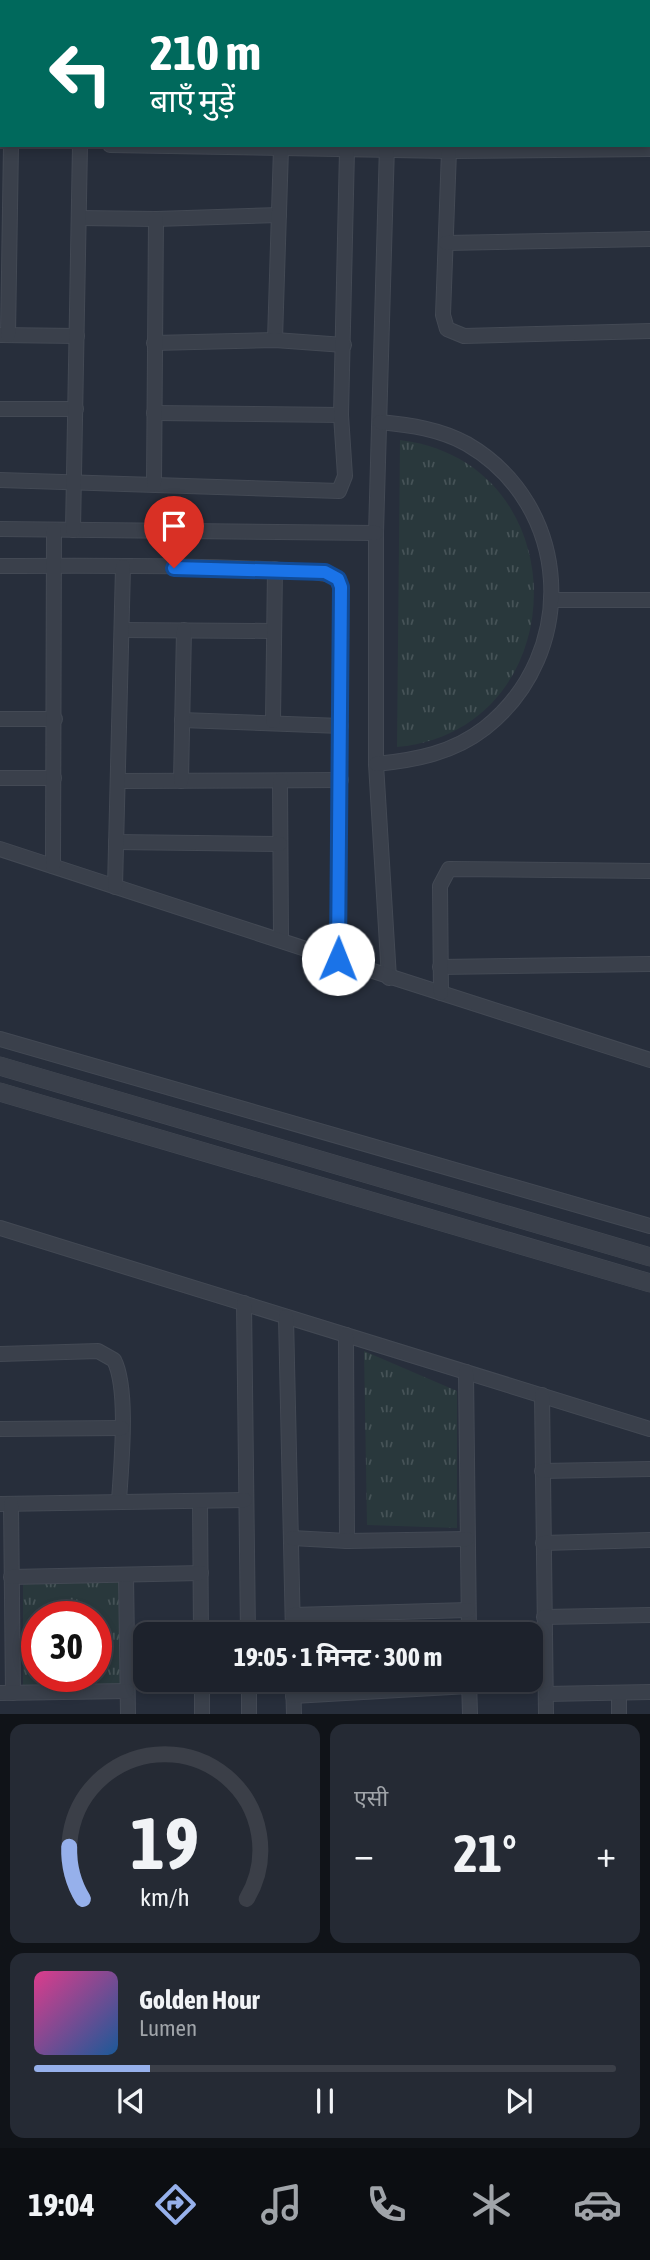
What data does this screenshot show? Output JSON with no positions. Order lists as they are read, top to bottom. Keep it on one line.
{"page":{"turn":["210 m","बाएँ मुड़ें"],"limit":"30","trip":"19:05 · 1 मिनट · 300 m","tile":"एसी","heat":["−","21°","+"],"song":["Golden Hour","Lumen"],"tabs":"19:04","gauge":["19","km/h"]}}
